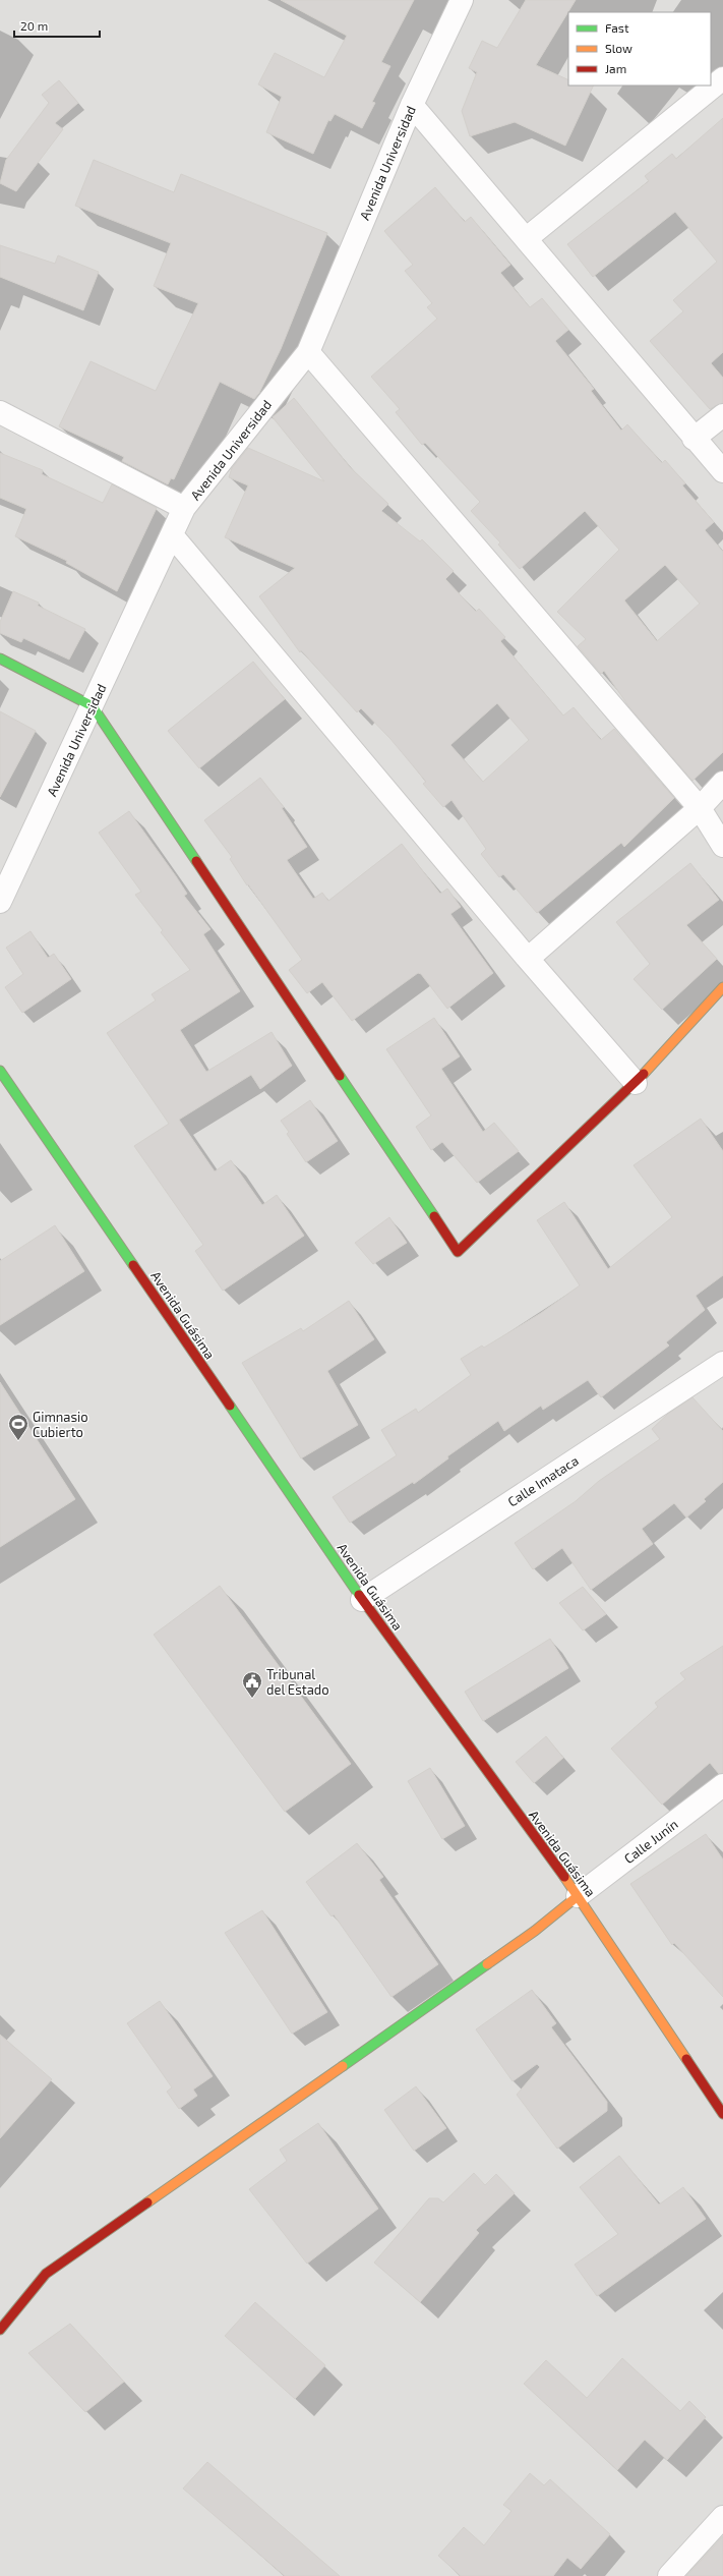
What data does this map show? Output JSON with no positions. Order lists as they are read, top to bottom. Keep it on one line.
{"streets":{"main road":["Avenida Guásima"],"street":["Avenida Universidad","Calle Imataca","Calle Junín"]},"crossings":[["Avenida Guásima","Calle Imataca"],["Avenida Guásima","Calle Junín"]],"places":{"sports":["Gimnasio Cubierto"],"public building":["Tribunal del Estado"]},"legend":["Fast","Slow","Jam"],"scale_bar":"20 m"}
